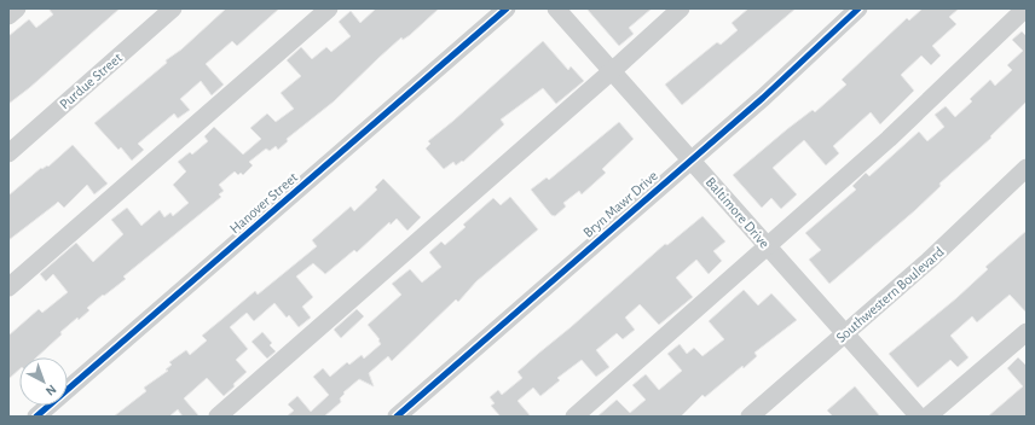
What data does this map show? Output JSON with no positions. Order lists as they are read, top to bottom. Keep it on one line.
{"streets":{"street":["Purdue Street","Hanover Street","Bryn Mawr Drive","Baltimore Drive","Southwestern Boulevard"]},"crossings":[["Bryn Mawr Drive","Baltimore Drive"],["Baltimore Drive","Southwestern Boulevard"]],"north":"bottom right"}
